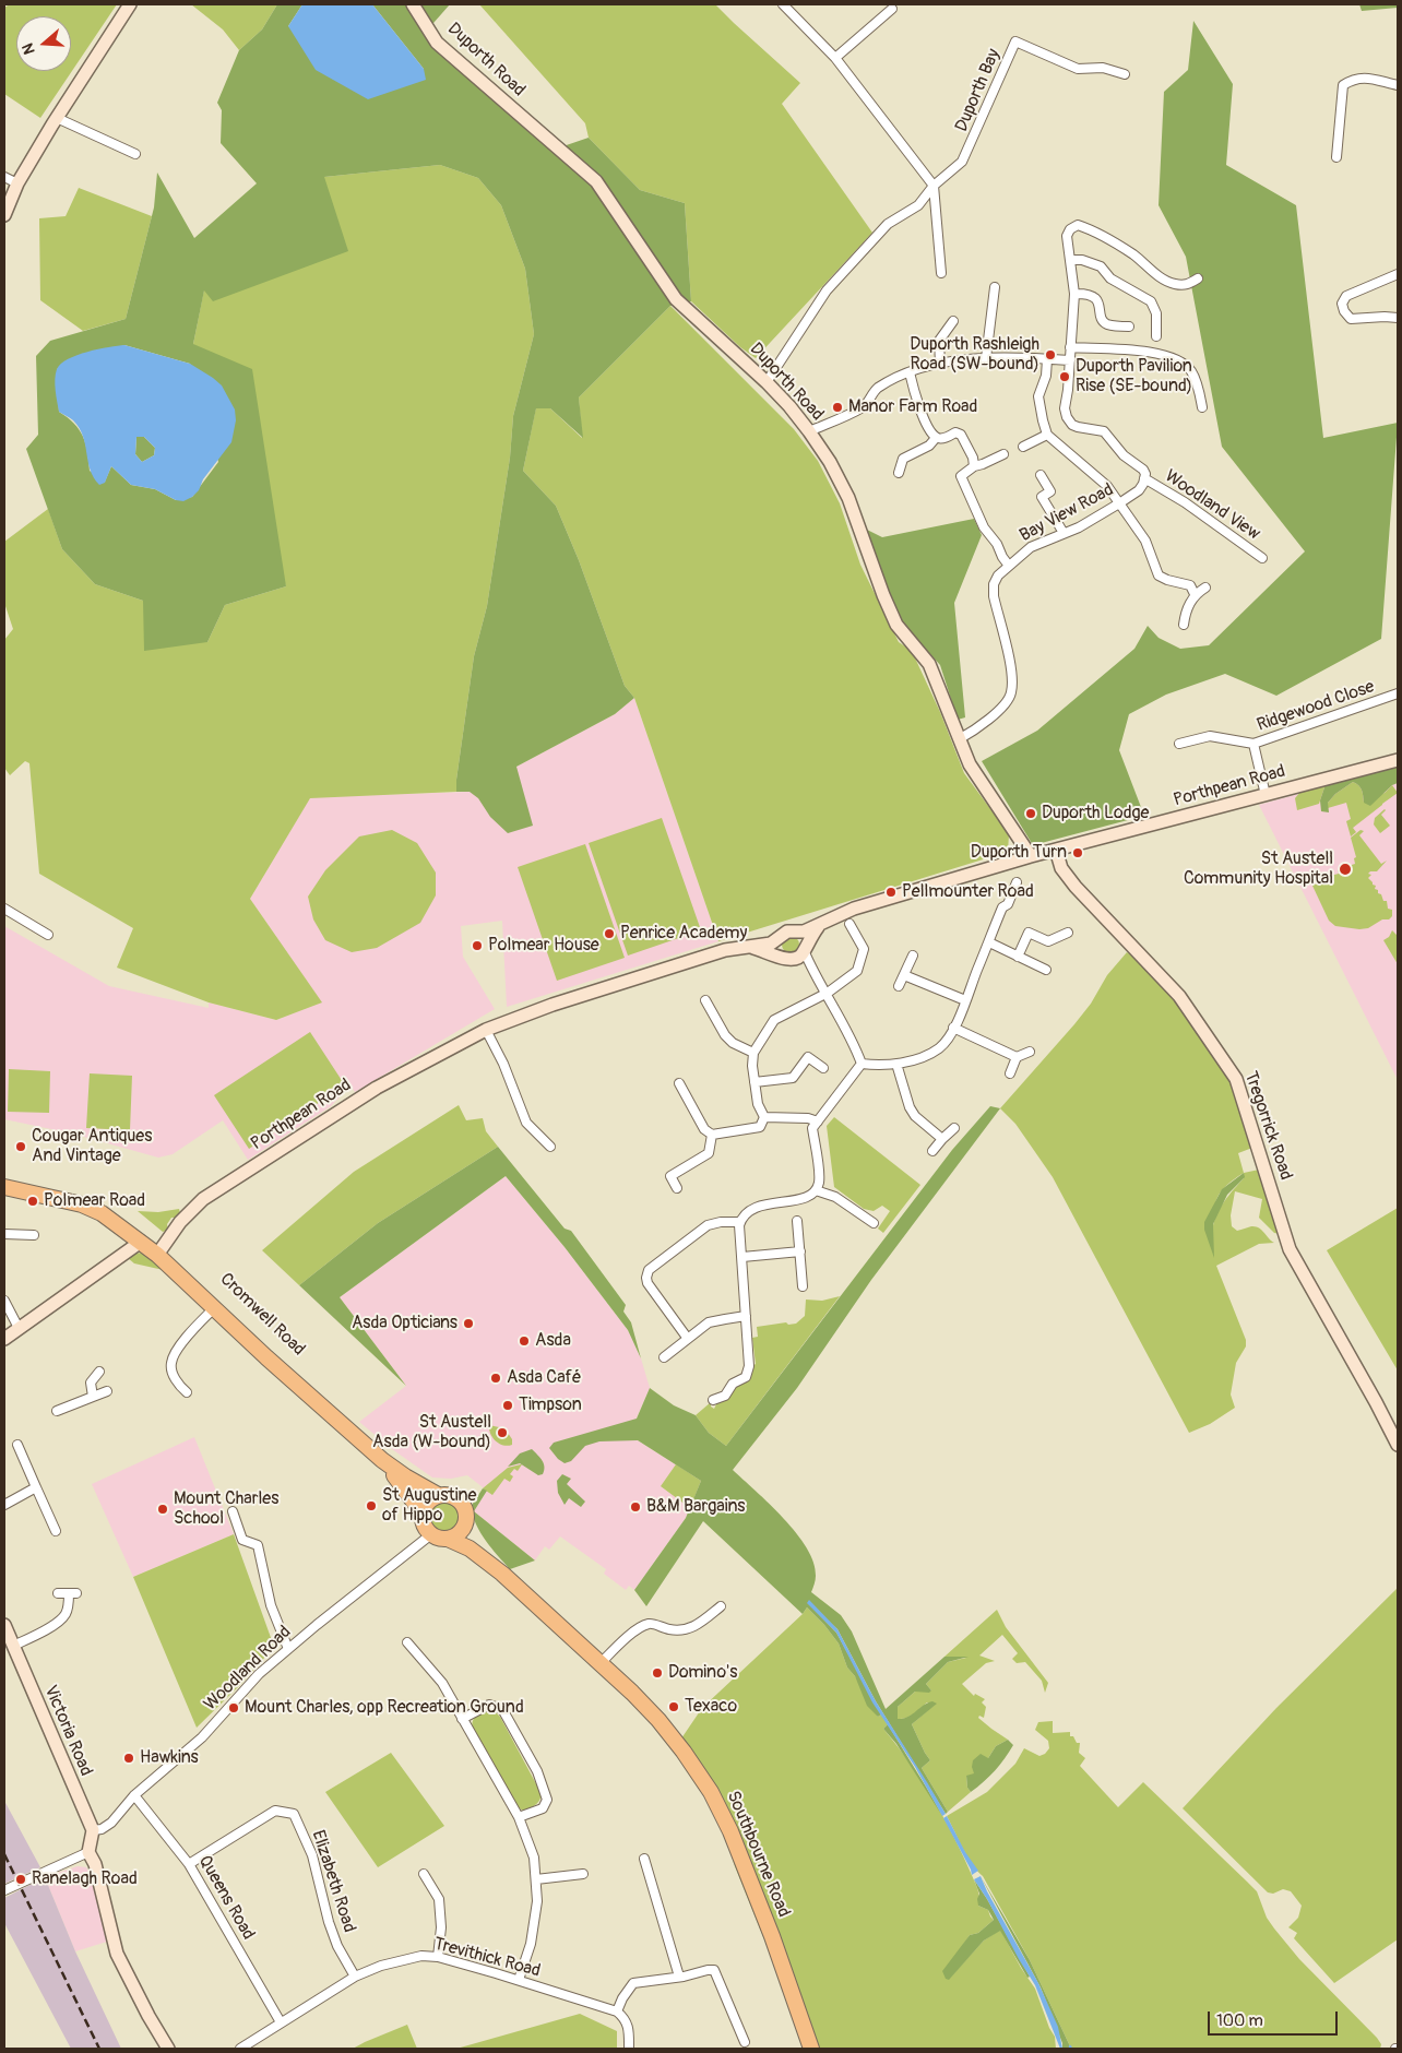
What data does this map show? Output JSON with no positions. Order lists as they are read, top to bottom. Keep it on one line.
{"streets":{"highway":["Cromwell Road","Southbourne Road"],"street":["Duporth Road","Duporth Bay","Woodland View","Bay View Road","Ridgewood Close","Porthpean Road","Tregorrick Road","Woodland Road","Victoria Road","Elizabeth Road","Queens Road","Trevithick Road"]},"crossings":[["Duporth Road","Duporth Bay"],["Duporth Road","Bay View Road"],["Duporth Road","Porthpean Road"],["Woodland View","Bay View Road"],["Porthpean Road","Tregorrick Road"],["Porthpean Road","Cromwell Road"],["Cromwell Road","Woodland Road"],["Cromwell Road","Southbourne Road"],["Woodland Road","Victoria Road"],["Woodland Road","Southbourne Road"],["Woodland Road","Queens Road"],["Elizabeth Road","Queens Road"],["Elizabeth Road","Trevithick Road"],["Queens Road","Trevithick Road"]],"places":["Duporth Rashleigh Road (SW-bound)","Duporth Pavilion Rise (SE-bound)","Manor Farm Road","Duporth Lodge","Duporth Turn","St Austell Community Hospital","Pellmounter Road","Penrice Academy","Polmear House","Cougar Antiques And Vintage","Polmear Road","Asda Opticians","Asda","Asda Café","Timpson","St Austell Asda (W-bound)","St Augustine of Hippo","B&M Bargains","Mount Charles School","Domino's","Texaco","Mount Charles, opp Recreation Ground","Hawkins","Ranelagh Road"],"scale_bar":"100 m","north":"left"}
